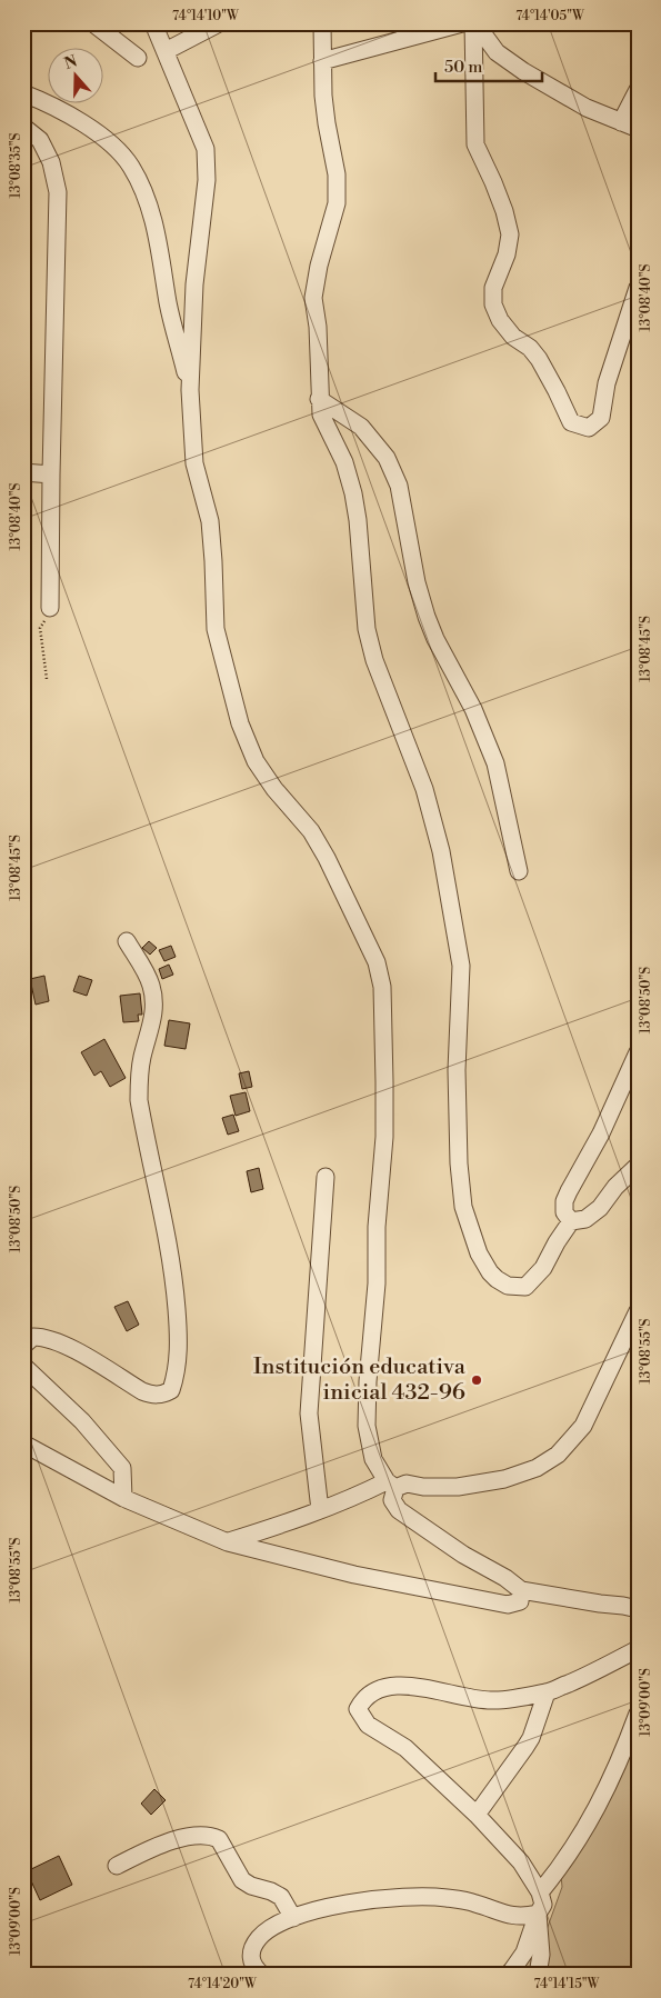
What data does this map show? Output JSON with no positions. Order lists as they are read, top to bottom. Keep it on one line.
{"places":["Institución educativa inicial 432-96"],"scale_bar":"50 m","north":"top","coordinates":["74°14'10\"W","74°14'05\"W","13°08'35\"S","13°08'40\"S","13°08'45\"S","13°08'50\"S","13°08'55\"S","13°09'00\"S","74°14'20\"W","74°14'15\"W"]}
